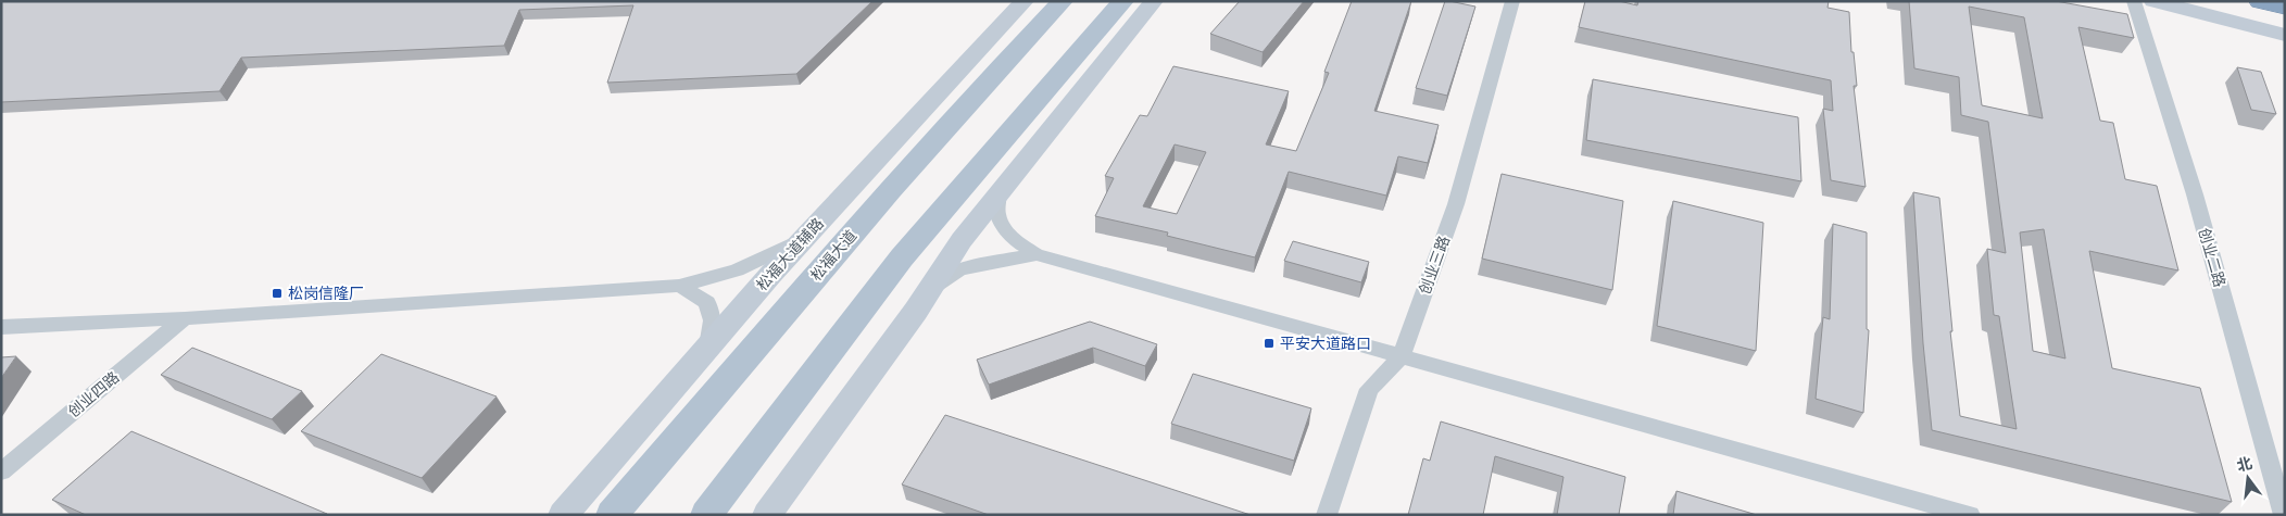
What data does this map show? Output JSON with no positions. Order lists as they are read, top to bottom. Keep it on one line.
{"streets":{"main road":["松福大道辅路","松福大道"],"street":["创业二路","创业三路","创业四路"]},"places":{"transit":["松岗信隆厂","平安大道路口"]},"north":"top"}
